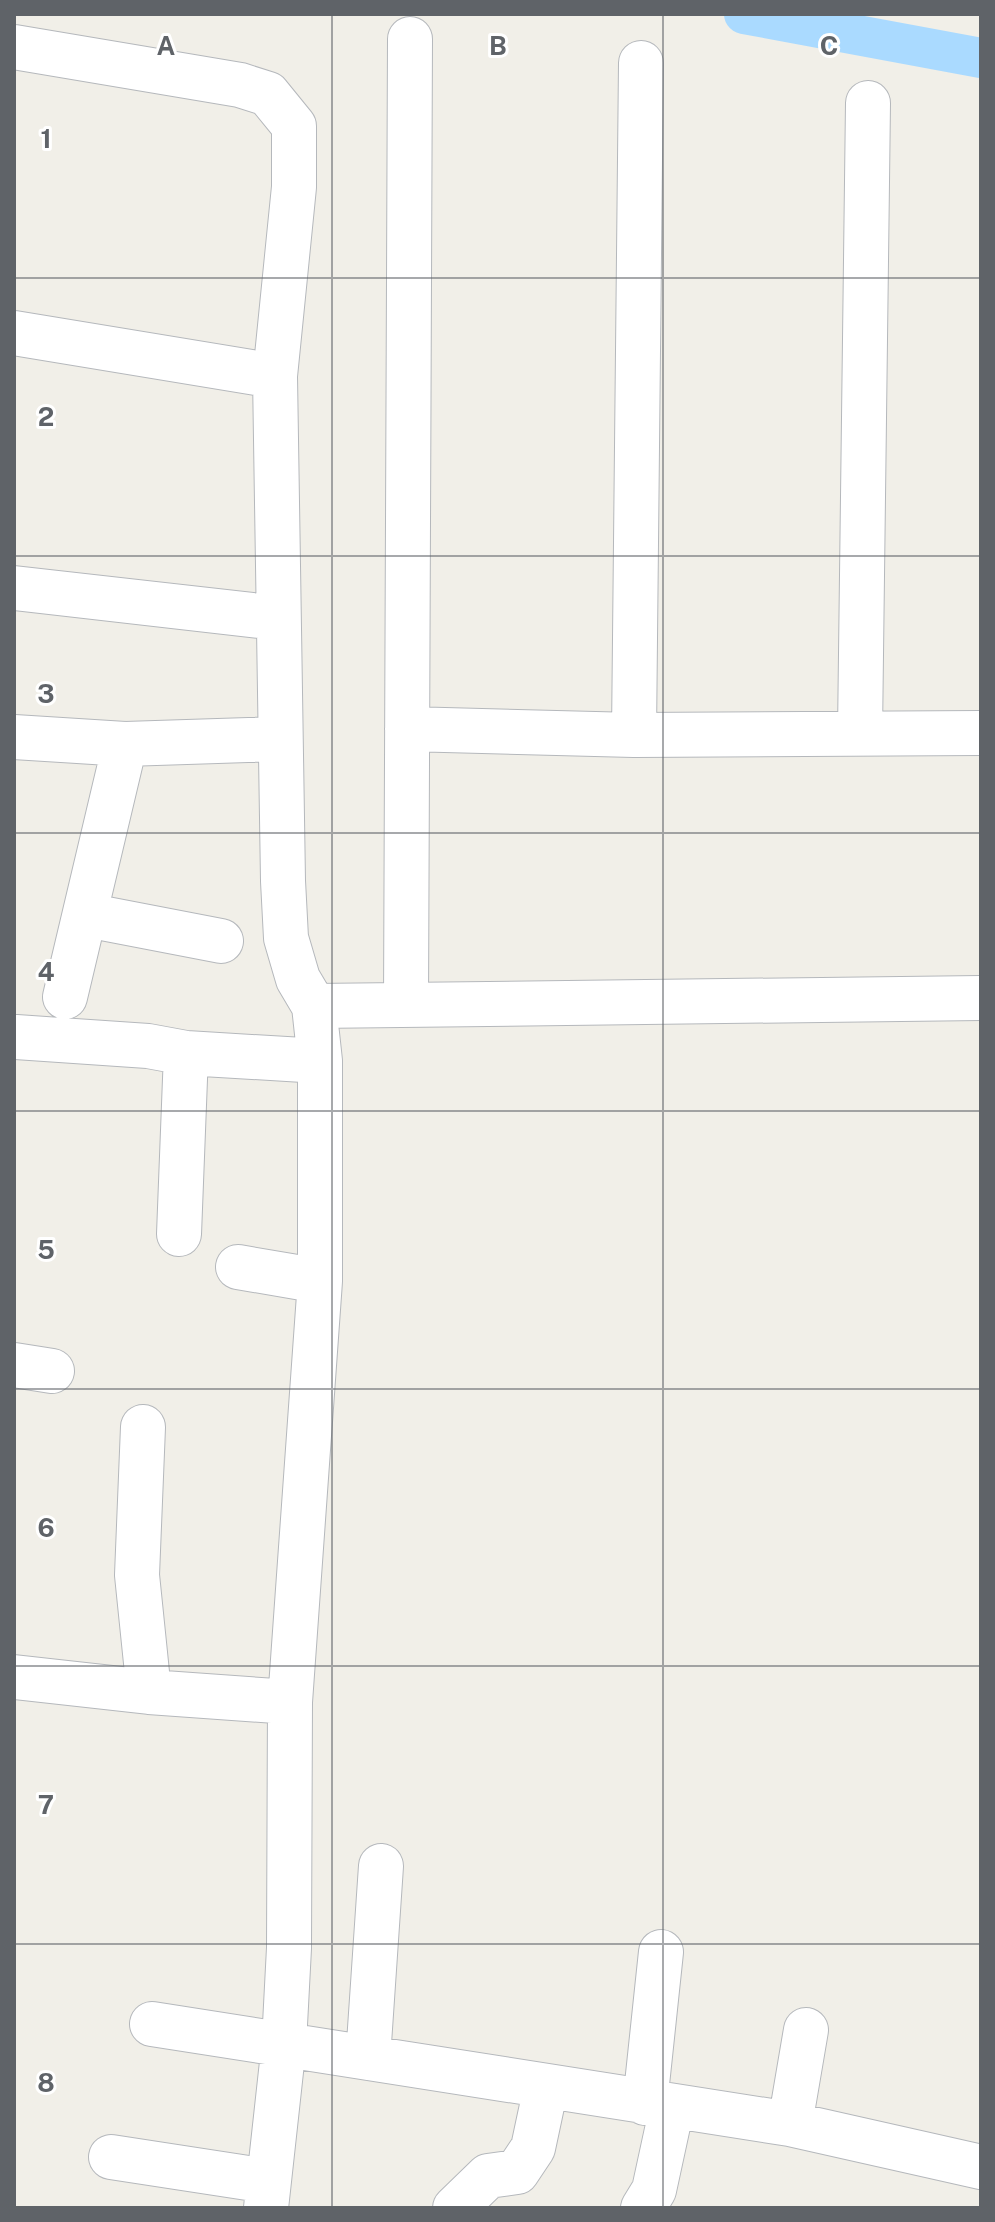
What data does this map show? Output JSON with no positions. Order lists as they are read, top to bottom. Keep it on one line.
{"grid":{"columns":["A","B","C"],"rows":["1","2","3","4","5","6","7","8"]}}
